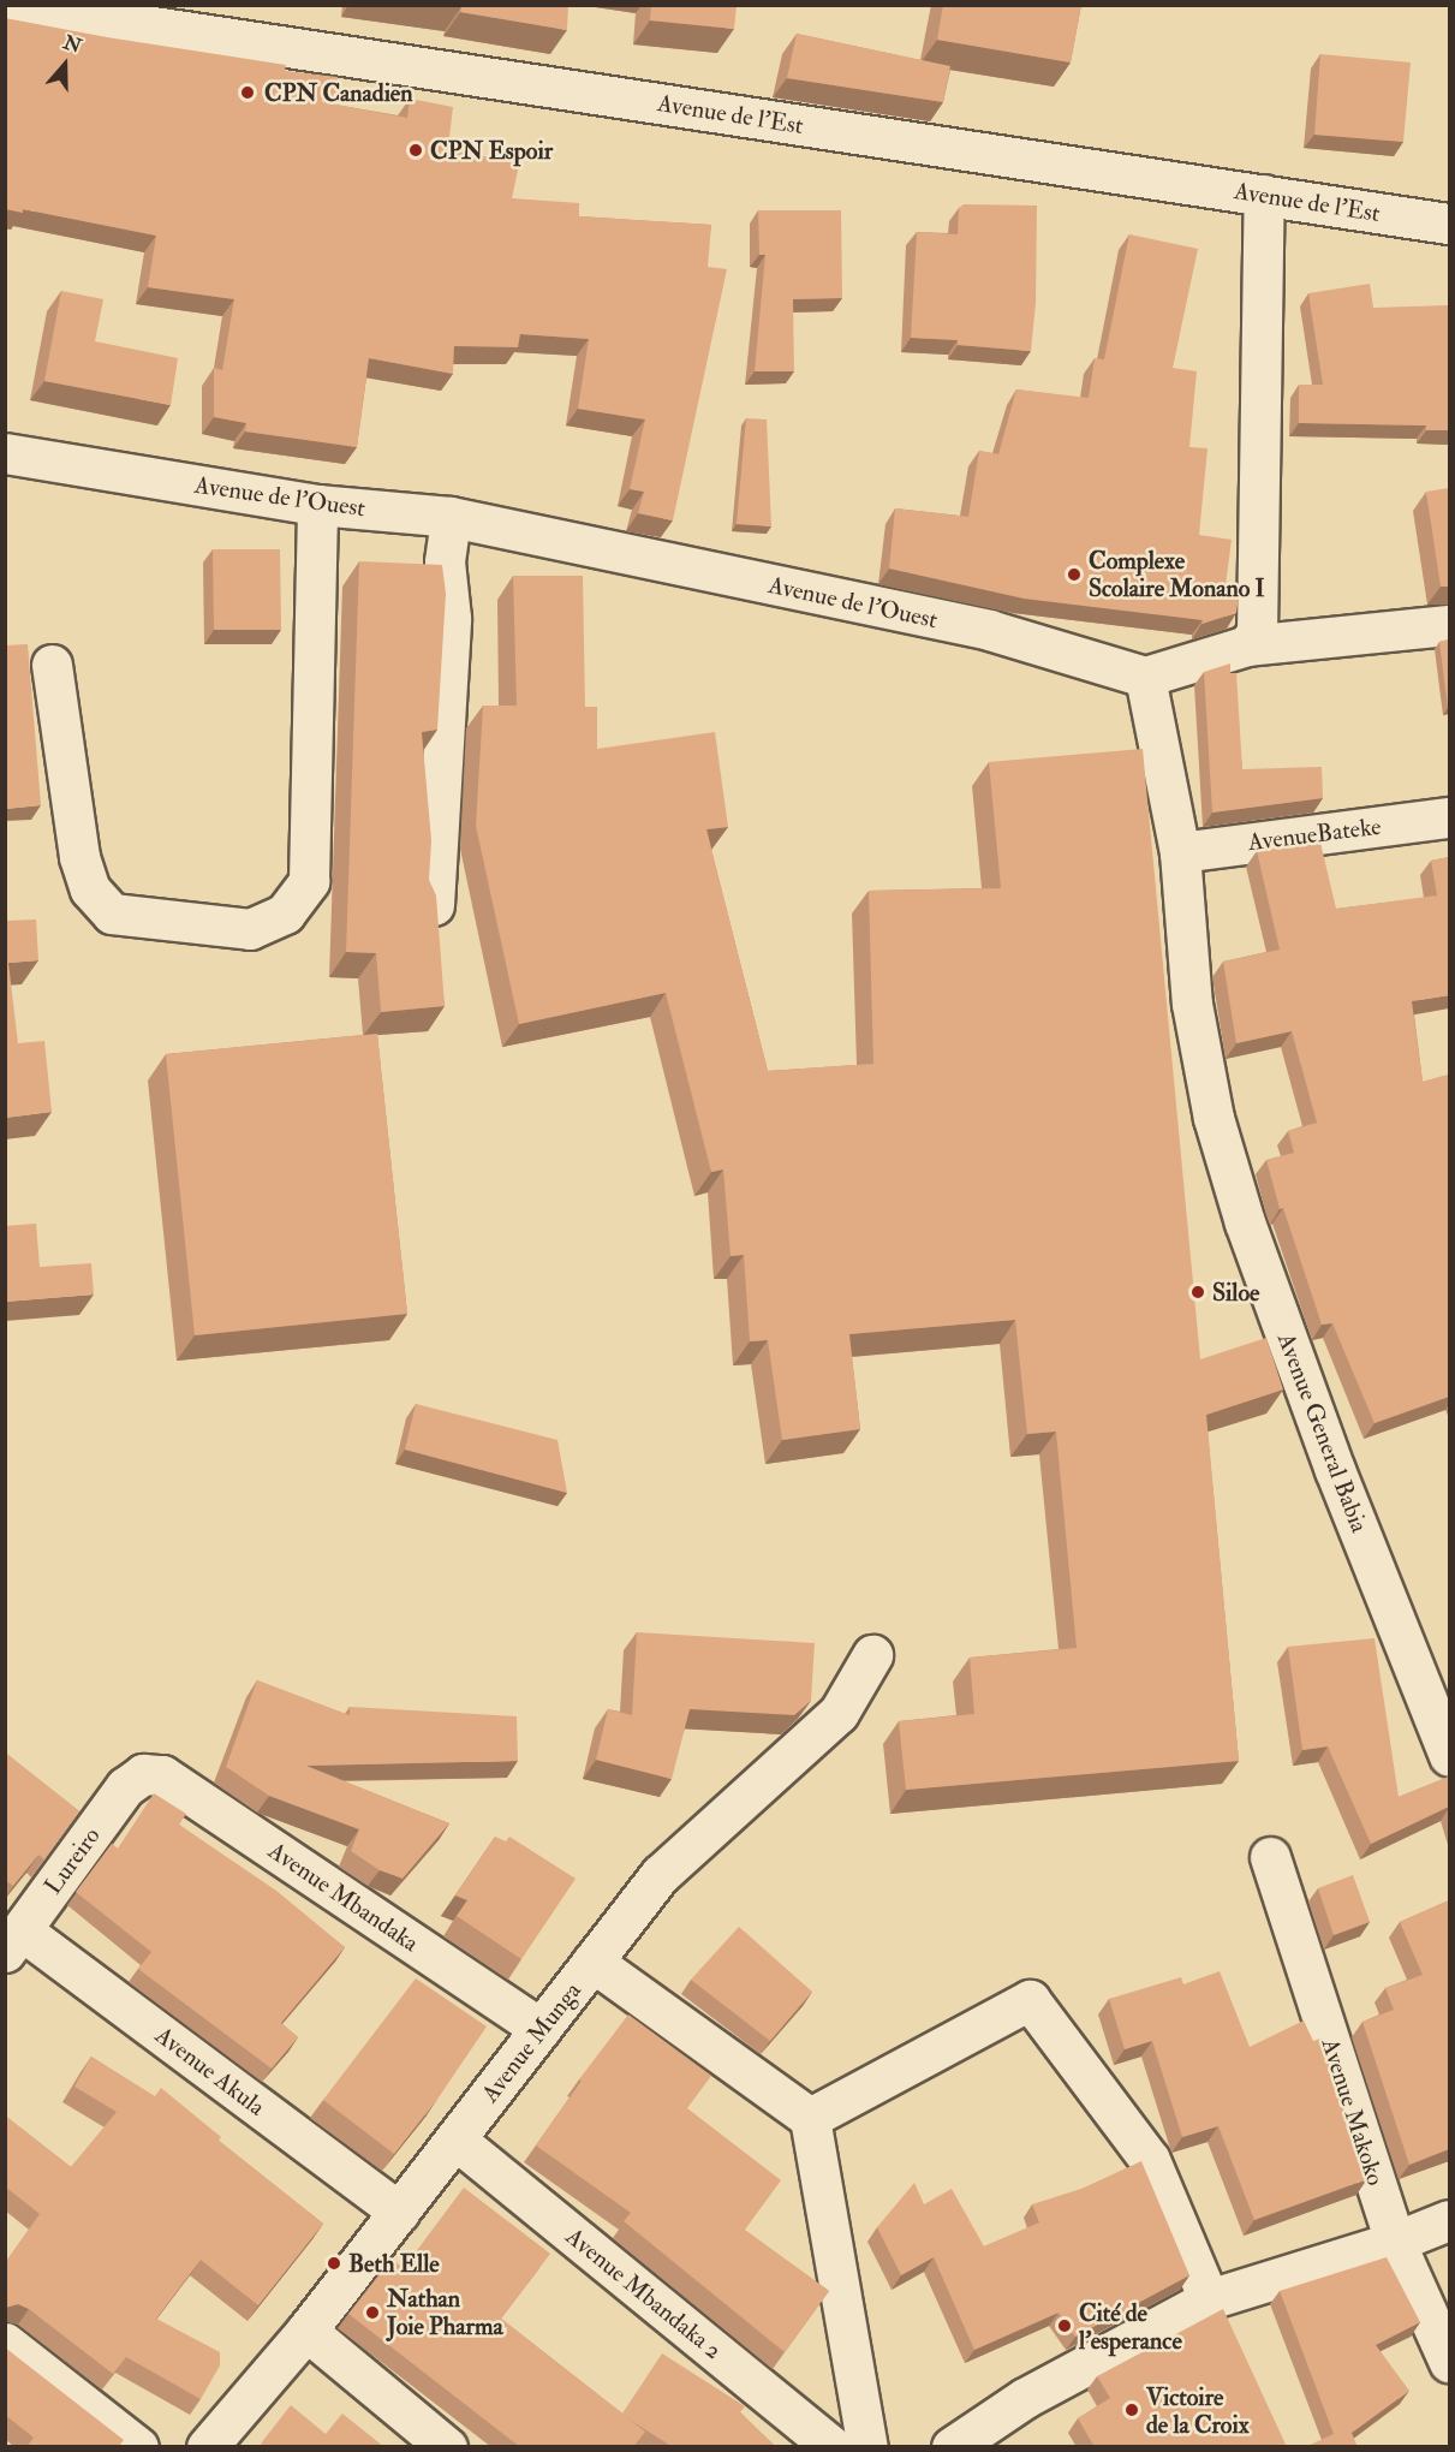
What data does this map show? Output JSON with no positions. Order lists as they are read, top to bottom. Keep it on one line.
{"streets":{"street":["Avenue de l'Est","Avenue de l'Ouest","AvenueBateke","Avenue General Babia","Lureiro","Avenue Mbandaka","Avenue Munga","Avenue Akula","Avenue Makoko","Avenue Mbandaka 2"]},"crossings":[["Avenue de l'Ouest","Avenue General Babia"],["AvenueBateke","Avenue General Babia"],["Lureiro","Avenue Mbandaka"],["Lureiro","Avenue Akula"],["Avenue Mbandaka","Avenue Munga"],["Avenue Munga","Avenue Akula"],["Avenue Munga","Avenue Mbandaka 2"]],"places":["CPN Canadien","CPN Espoir","Complexe Scolaire Monano I","Siloe","Beth Elle","Nathan Joie Pharma","Cité de l'esperance","Victoire de la Croix"],"north":"top"}
